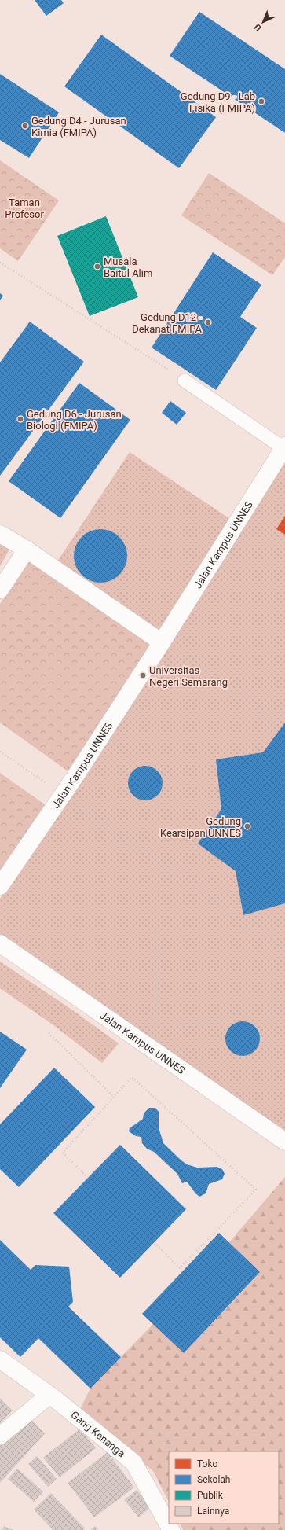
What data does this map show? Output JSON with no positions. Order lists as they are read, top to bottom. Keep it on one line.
{"streets":{"street":["Jalan Kampus UNNES","Gang Kenanga"]},"parks":["Taman Profesor"],"places":["Gedung D9 - Lab Fisika (FMIPA)","Gedung D4 - Jurusan Kimia (FMIPA)","Musala Baitul Alim","Gedung D12 - Dekanat FMIPA","Gedung D6 - Jurusan Biologi (FMIPA)","Universitas Negeri Semarang","Gedung Kearsipan UNNES"],"legend":["Toko","Sekolah","Publik","Lainnya"],"north":"bottom left"}
